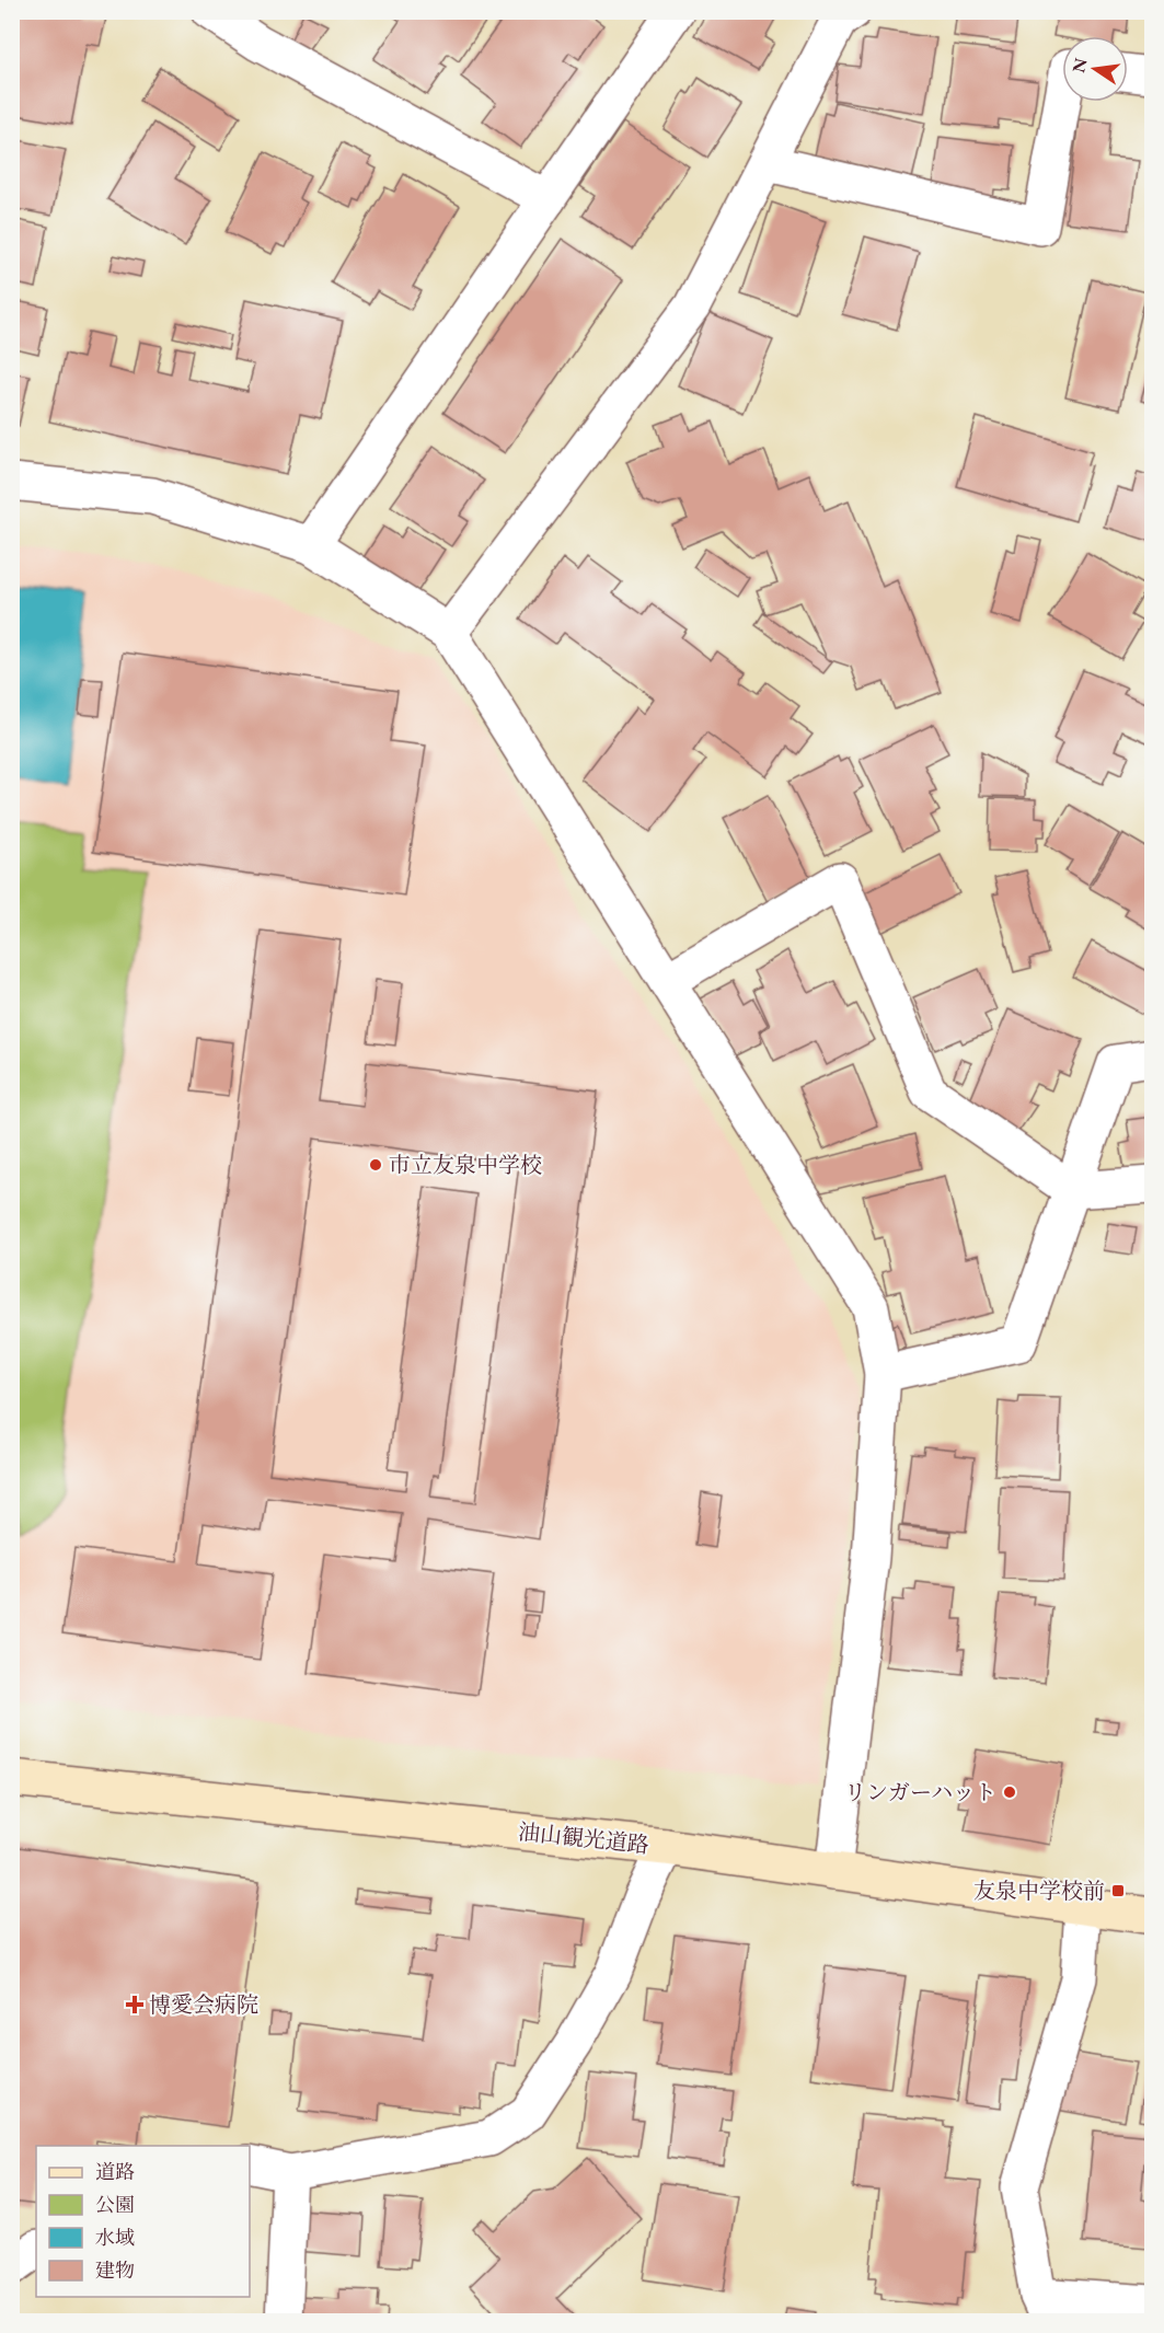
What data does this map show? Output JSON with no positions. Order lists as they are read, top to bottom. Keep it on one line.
{"streets":{"street":["油山観光道路"]},"places":{"other":["市立友泉中学校","リンガーハット"],"transit":["友泉中学校前"],"health":["博愛会病院"]},"legend":["道路","公園","水域","建物"],"north":"left"}
